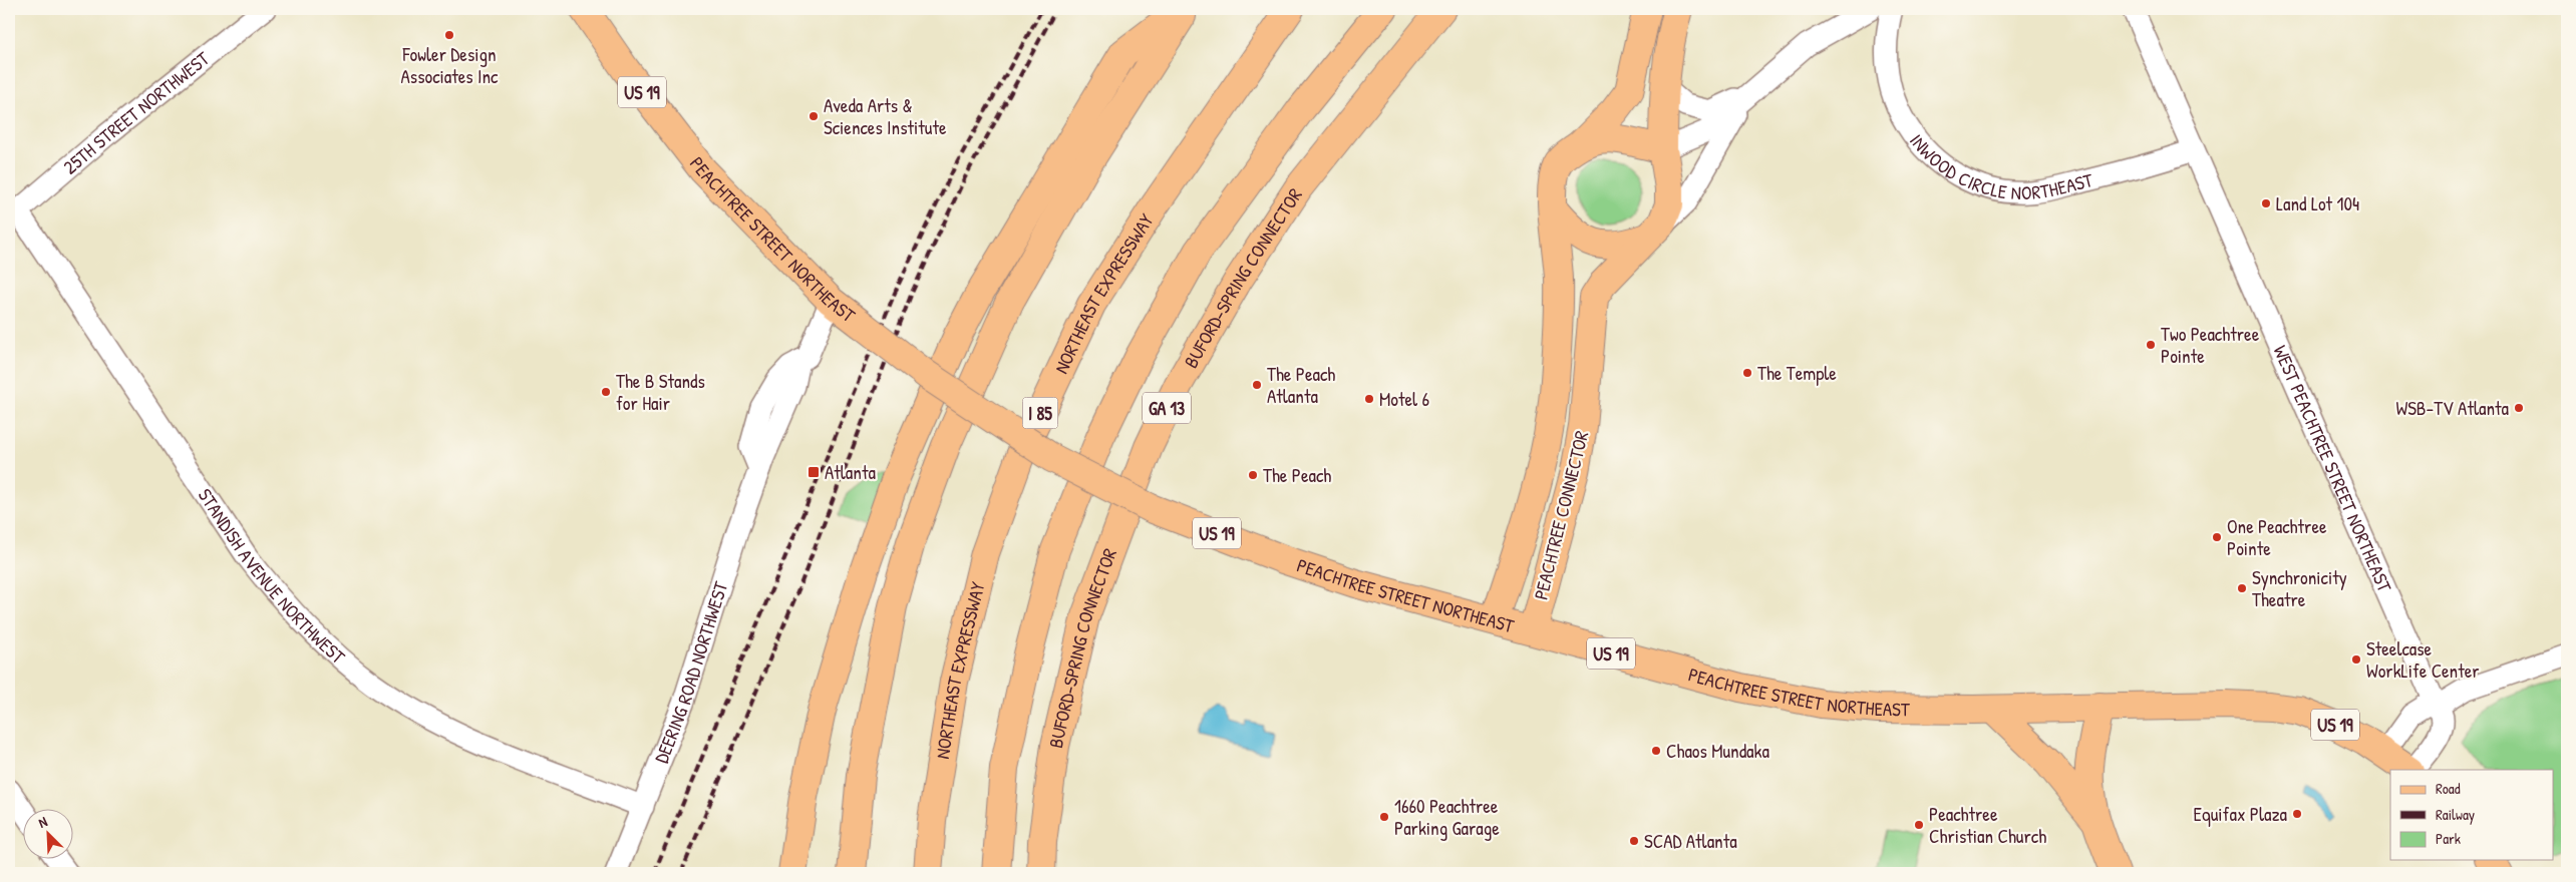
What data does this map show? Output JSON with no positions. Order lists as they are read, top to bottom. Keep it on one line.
{"streets":{"main road":["US 19","PEACHTREE STREET NORTHEAST","BUFORD-SPRING CONNECTOR","NORTHEAST EXPRESSWAY","GA 13","I 85","PEACHTREE CONNECTOR"],"street":["25TH STREET NORTHWEST","INWOOD CIRCLE NORTHEAST","WEST PEACHTREE STREET NORTHEAST","STANDISH AVENUE NORTHWEST","DEERING ROAD NORTHWEST"]},"crossings":[["25TH STREET NORTHWEST","STANDISH AVENUE NORTHWEST"],["INWOOD CIRCLE NORTHEAST","WEST PEACHTREE STREET NORTHEAST"],["PEACHTREE STREET NORTHEAST","PEACHTREE CONNECTOR"],["PEACHTREE STREET NORTHEAST","DEERING ROAD NORTHWEST"],["STANDISH AVENUE NORTHWEST","DEERING ROAD NORTHWEST"]],"places":{"other":["Fowler Design Associates Inc","Aveda Arts & Sciences Institute","Land Lot 104","Two Peachtree Pointe","The Temple","The Peach Atlanta","The B Stands for Hair","Motel 6","WSB-TV Atlanta","The Peach","One Peachtree Pointe","Synchronicity Theatre","Steelcase WorkLife Center","Chaos Mundaka","Equifax Plaza","1660 Peachtree Parking Garage","Peachtree Christian Church","SCAD Atlanta"],"transit":["Atlanta"]},"legend":["Road","Railway","Park"],"north":"top left"}
